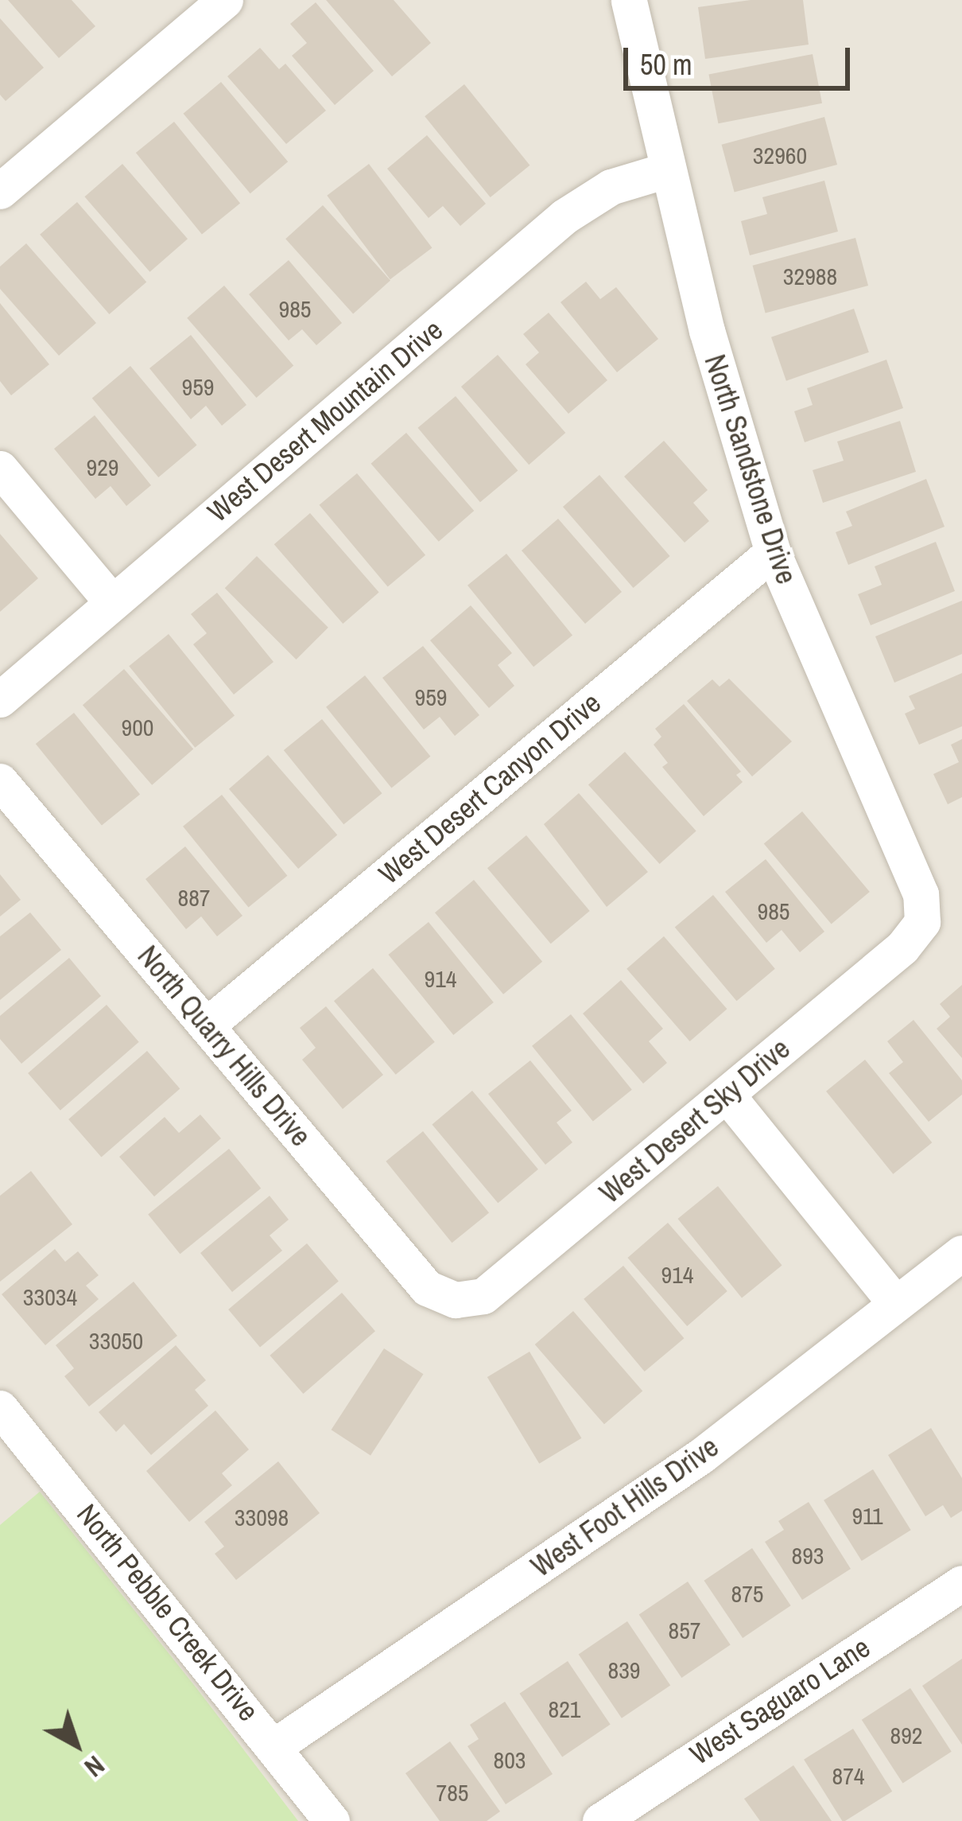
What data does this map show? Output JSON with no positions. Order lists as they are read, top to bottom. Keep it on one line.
{"streets":{"street":["West Desert Mountain Drive","North Sandstone Drive","West Desert Canyon Drive","North Quarry Hills Drive","West Desert Sky Drive","West Foot Hills Drive","North Pebble Creek Drive","West Saguaro Lane"]},"crossings":[["West Desert Mountain Drive","North Sandstone Drive"],["North Sandstone Drive","West Desert Canyon Drive"],["North Sandstone Drive","West Desert Sky Drive"],["West Desert Canyon Drive","North Quarry Hills Drive"],["North Quarry Hills Drive","West Desert Sky Drive"],["West Foot Hills Drive","North Pebble Creek Drive"]],"house_numbers":["32960","32988","985","959","929","959","900","887","985","914","914","33034","33050","911","33098","893","875","857","839","821","892","803","874","785"],"scale_bar":"50 m","north":"bottom right"}
